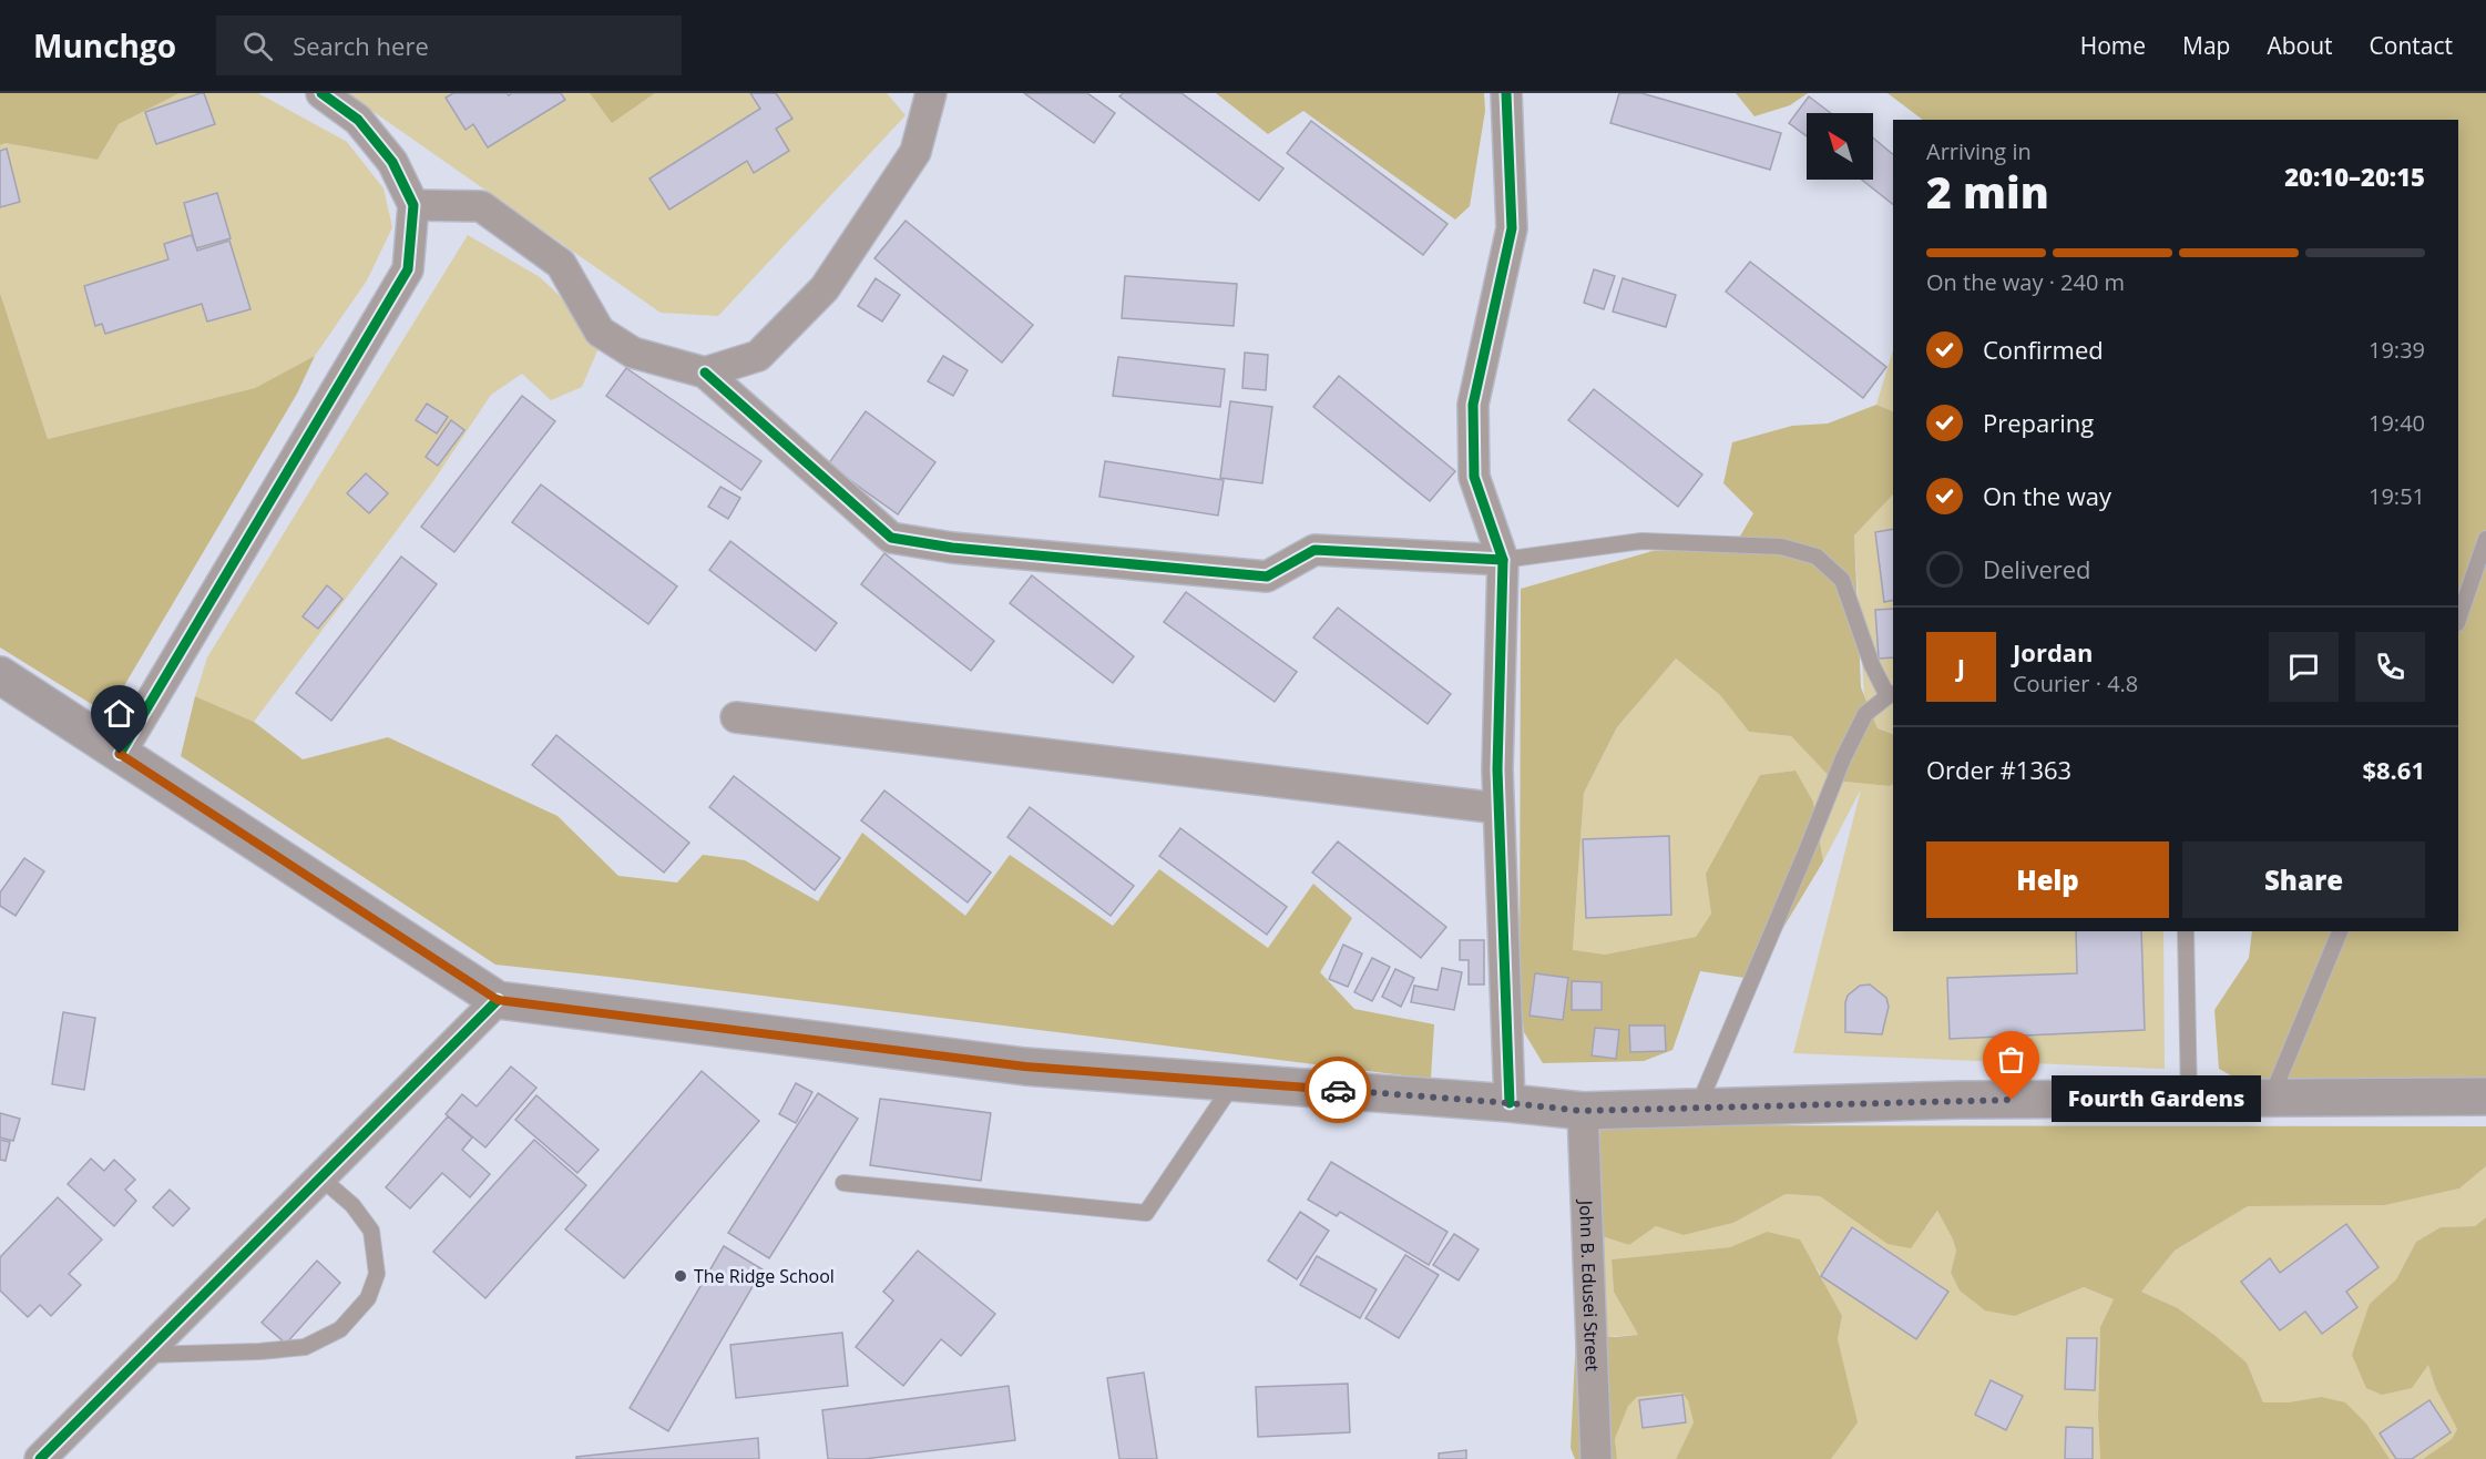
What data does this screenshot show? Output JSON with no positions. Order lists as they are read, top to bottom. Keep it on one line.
{"streets":{"street":["John B. Edusei Street"]},"places":["Fourth Gardens","The Ridge School"],"north":"top left","page":{"header":"Munchgo","search":"Search here","nav":["Home","Map","About","Contact"],"heading":["2 min","Arriving in","20:10–20:15"],"panel":["Jordan","Courier · 4.8","Order #1363","$8.61"],"bar":"On the way · 240 m","list":[["Confirmed","19:39"],["Preparing","19:40"],["On the way","19:51"],"Delivered"],"round":"J","buttons":["Help","Share"],"bubble":"Fourth Gardens"}}
